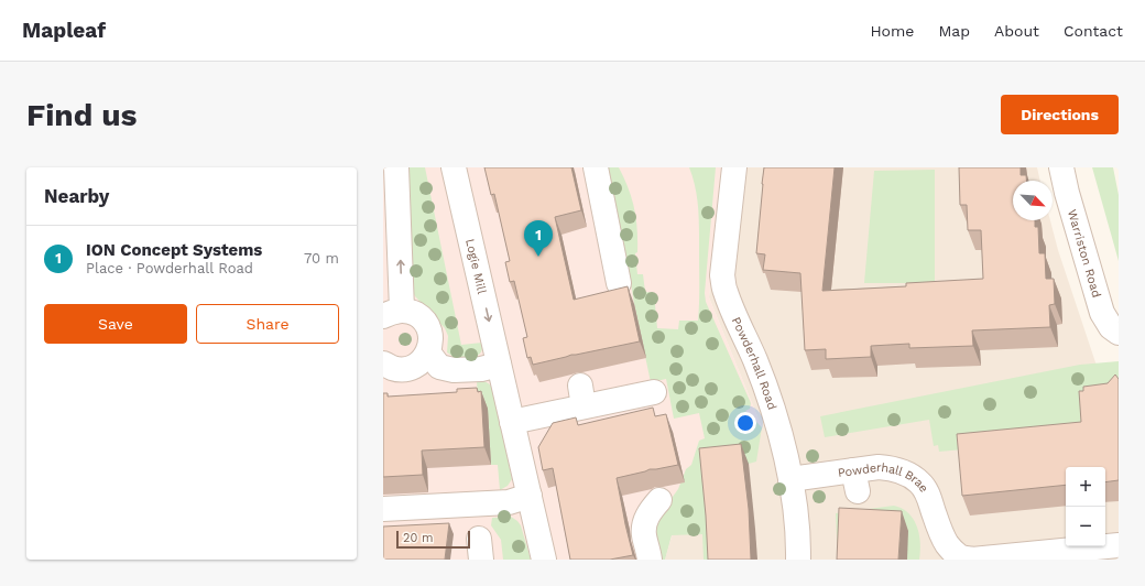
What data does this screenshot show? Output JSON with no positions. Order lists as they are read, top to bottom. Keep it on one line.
{"streets":{"street":["Warriston Road","Logie Mill","Powderhall Road","Powderhall Brae"]},"crossings":[["Powderhall Road","Powderhall Brae"]],"scale_bar":"20 m","north":"bottom right","page":{"header":"Mapleaf","nav":["Home","Map","About","Contact"],"buttons":["Directions",["Save","Share"]],"title":"Find us","heading":"Nearby","pins":"1","list":[{"mark":"1","name":"ION Concept Systems","note":"Place · Powderhall Road","value":"70 m"}],"map_buttons":["+","−"],"scale":"20 m"}}
